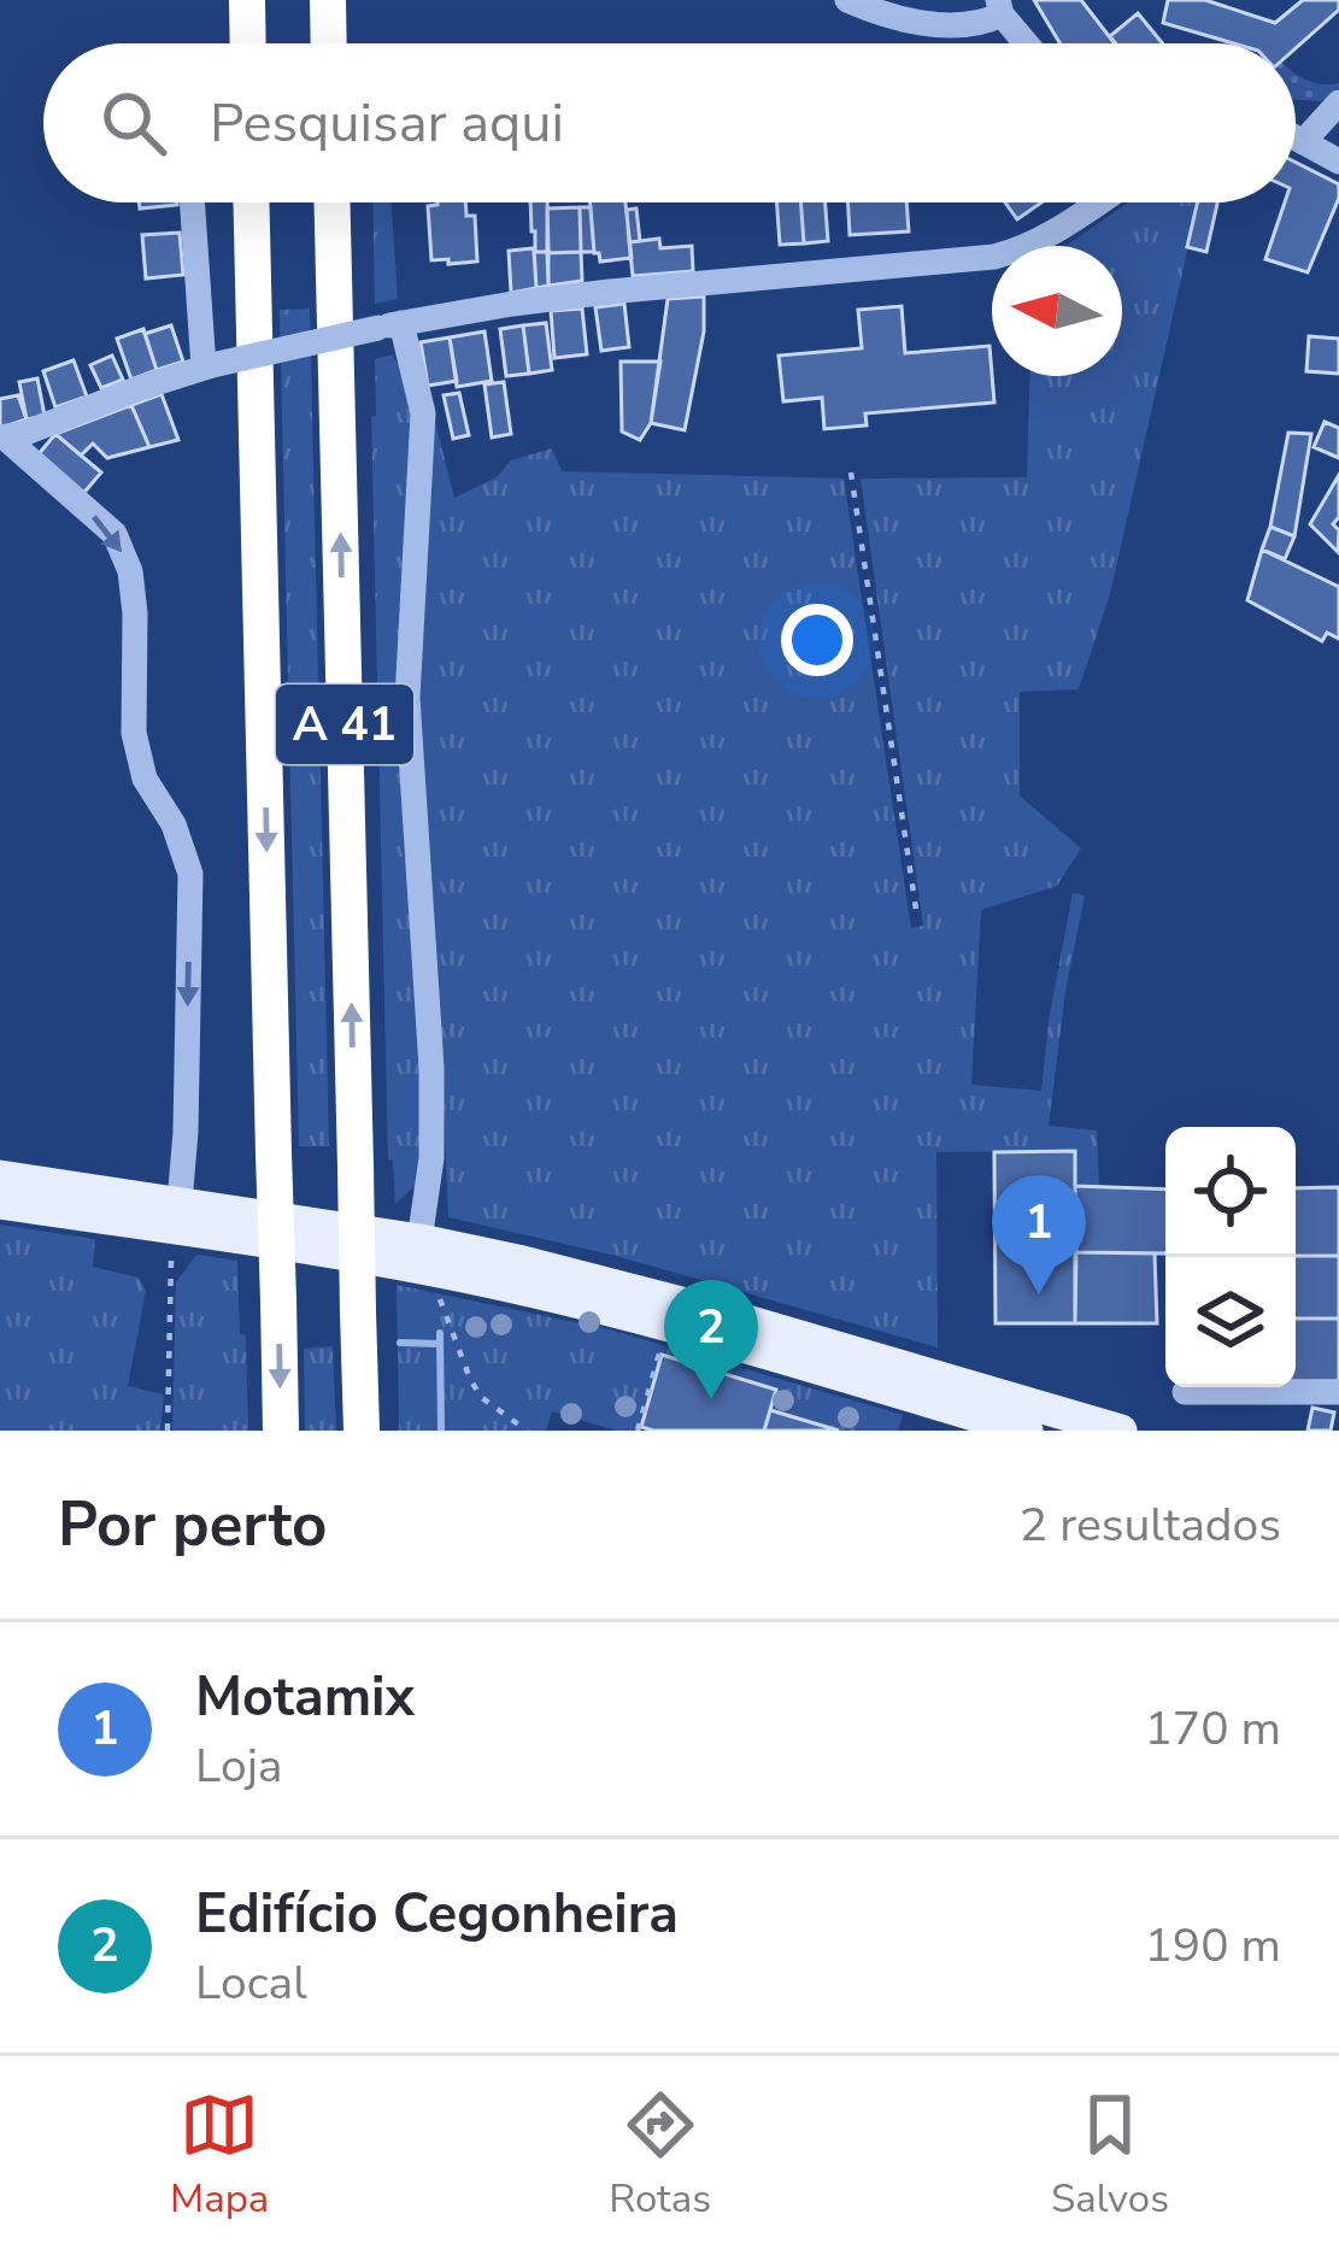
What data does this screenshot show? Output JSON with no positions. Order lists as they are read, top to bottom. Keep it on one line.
{"streets":{"highway":["A 41"]},"north":"left","page":{"search":"Pesquisar aqui","pins":["1","2"],"heading":["Por perto","2 resultados"],"list":[{"mark":"1","name":"Motamix","note":"Loja","value":"170 m"},{"mark":"2","name":"Edifício Cegonheira","note":"Local","value":"190 m"}],"nav":["Mapa","Rotas","Salvos"]}}
